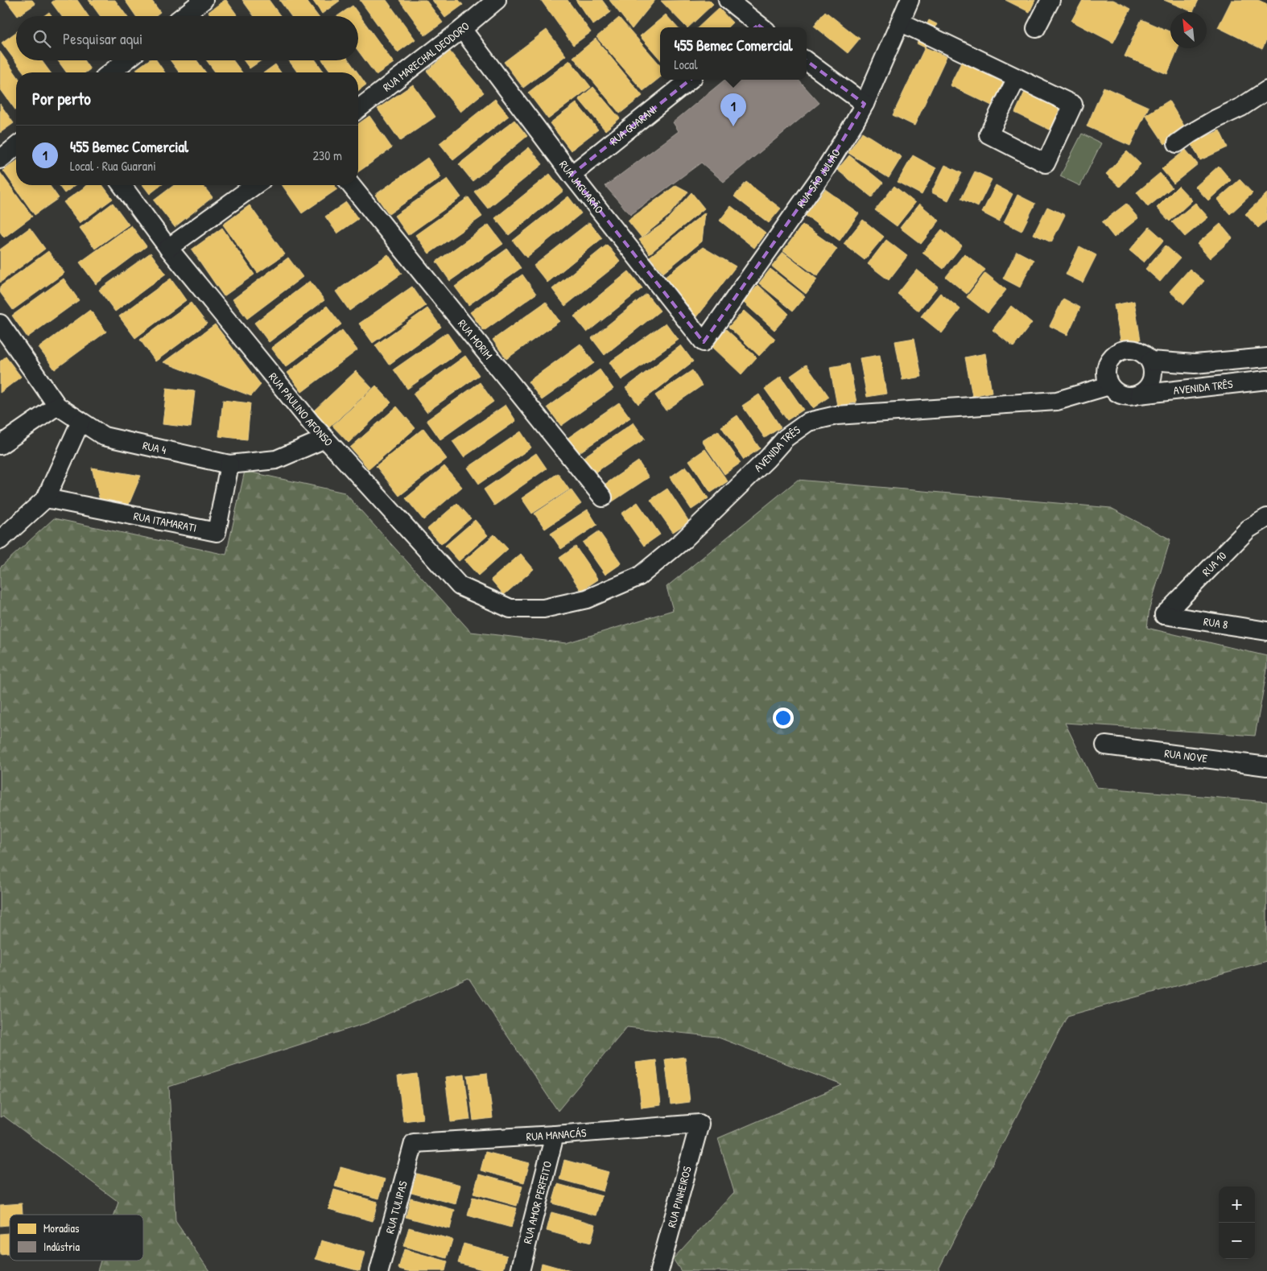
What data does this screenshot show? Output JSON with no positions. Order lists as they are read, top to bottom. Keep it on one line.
{"streets":{"street":["RUA MARECHAL DEODORO","RUA GUARANI","RUA SÃO JULIÃO","RUA JAGUARÃO","RUA MORIM","AVENIDA TRÊS","RUA PAULINO AFONSO","RUA 4","RUA ITAMARATI","RUA 10","RUA 8","RUA NOVE","RUA MANACÁS","RUA PINHEIROS","RUA AMOR PERFEITO","RUA TULIPAS"]},"crossings":[["RUA MARECHAL DEODORO","RUA JAGUARÃO"],["RUA GUARANI","RUA JAGUARÃO"],["RUA SÃO JULIÃO","RUA JAGUARÃO"],["AVENIDA TRÊS","RUA PAULINO AFONSO"],["RUA PAULINO AFONSO","RUA 4"],["RUA 4","RUA ITAMARATI"],["RUA 10","RUA 8"],["RUA MANACÁS","RUA PINHEIROS"],["RUA MANACÁS","RUA AMOR PERFEITO"],["RUA MANACÁS","RUA TULIPAS"]],"legend":["Moradias","Indústria"],"north":"top left","page":{"search":"Pesquisar aqui","popup":["455 Bemec Comercial","Local"],"heading":"Por perto","pins":"1","list":[{"mark":"1","name":"455 Bemec Comercial","note":"Local · Rua Guarani","value":"230 m"}],"map_buttons":["+","−"]}}
